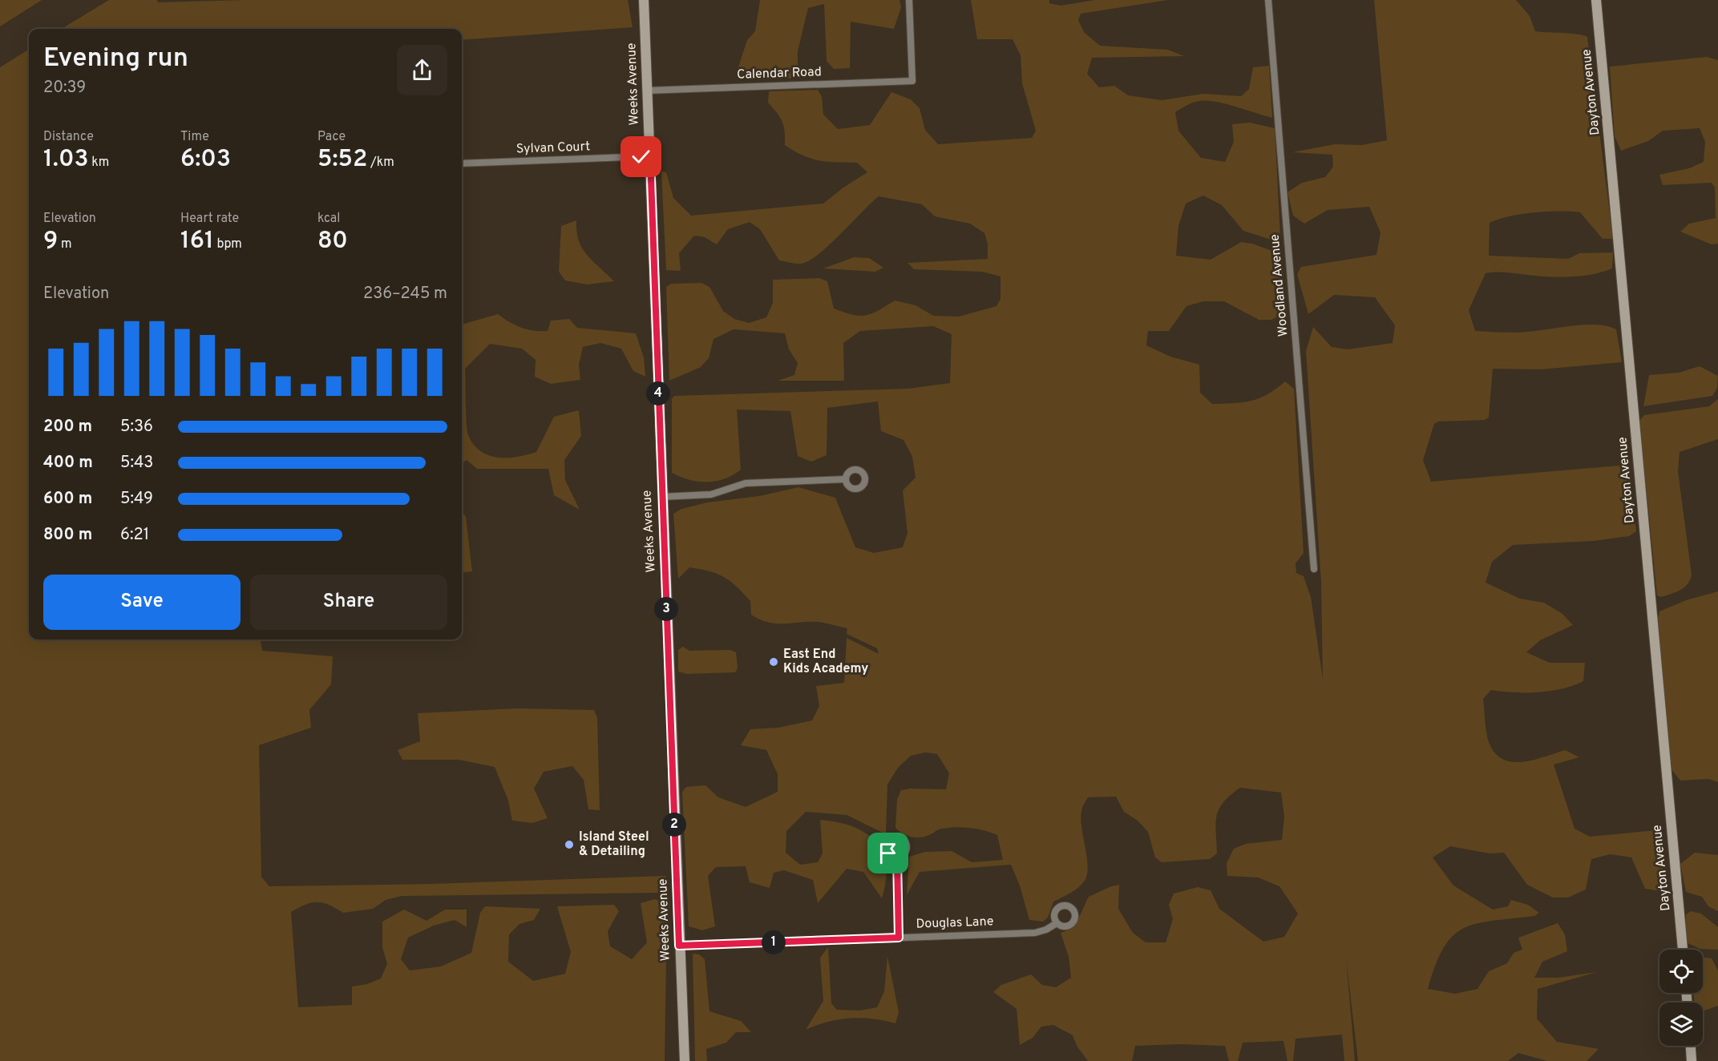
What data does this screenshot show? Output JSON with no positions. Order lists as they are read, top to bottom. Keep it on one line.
{"streets":{"street":["Calendar Road","Weeks Avenue","Dayton Avenue","Sylvan Court","Woodland Avenue","Douglas Lane"]},"crossings":[["Calendar Road","Weeks Avenue"],["Weeks Avenue","Sylvan Court"],["Weeks Avenue","Douglas Lane"]],"places":["East End Kids Academy","Island Steel & Detailing"],"page":{"heading":["Evening run","20:39"],"stats":[["Distance","1.03 km"],["Time","6:03"],["Pace","5:52 /km"],["Elevation","9 m"],["Heart rate","161 bpm"],["kcal","80"]],"chart":["Elevation","236–245 m"],"pins":["4","3","2","1"],"list":[{"name":"200 m","note":"5:36"},{"name":"400 m","note":"5:43"},{"name":"600 m","note":"5:49"},{"name":"800 m","note":"6:21"}],"buttons":["Save","Share"]}}
